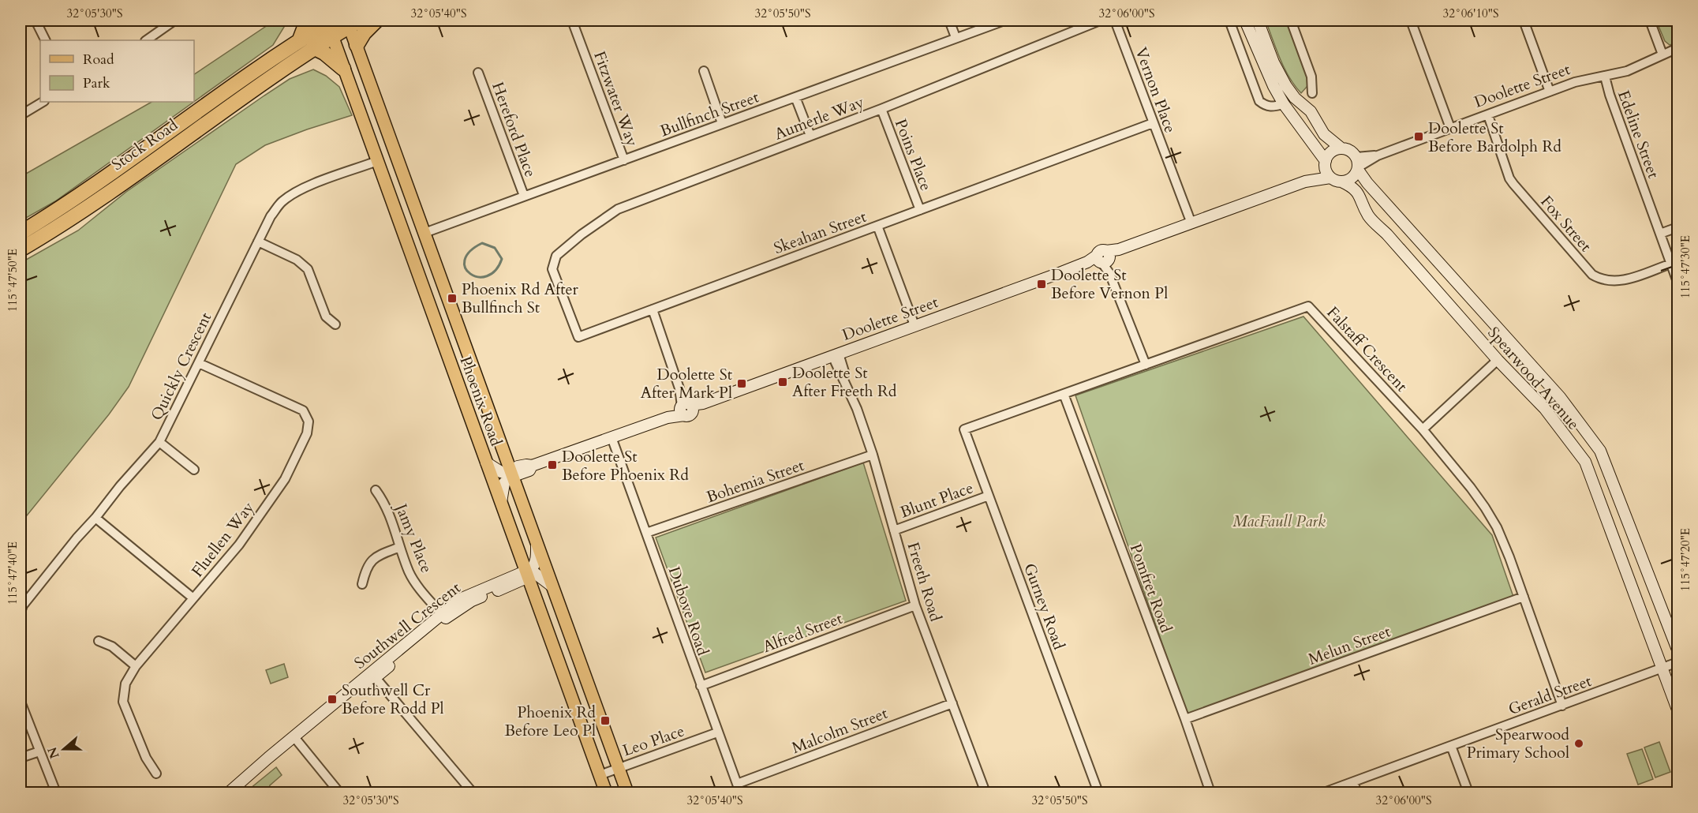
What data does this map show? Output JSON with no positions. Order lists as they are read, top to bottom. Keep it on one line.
{"streets":{"highway":["Stock Road"],"main road":["Doolette Street","Spearwood Avenue","Phoenix Road","Southwell Crescent"],"street":["Vernon Place","Fitzwater Way","Bullfinch Street","Aumerle Way","Hereford Place","Edeline Street","Poins Place","Fox Street","Skeahan Street","Falstaff Crescent","Quickly Crescent","Bohemia Street","Blunt Place","Jamy Place","Fluellen Way","Freeth Road","Pomfret Road","Gurney Road","Dubove Road","Alfred Street","Melun Street","Gerald Street","Malcolm Street","Leo Place"]},"crossings":[["Doolette Street","Vernon Place"],["Doolette Street","Edeline Street"],["Doolette Street","Fox Street"],["Doolette Street","Spearwood Avenue"],["Doolette Street","Phoenix Road"],["Doolette Street","Freeth Road"],["Doolette Street","Dubove Road"],["Vernon Place","Skeahan Street"],["Fitzwater Way","Bullfinch Street"],["Bullfinch Street","Hereford Place"],["Bullfinch Street","Phoenix Road"],["Aumerle Way","Poins Place"],["Aumerle Way","Skeahan Street"],["Edeline Street","Fox Street"],["Stock Road","Phoenix Road"],["Poins Place","Skeahan Street"],["Falstaff Crescent","Pomfret Road"],["Falstaff Crescent","Gurney Road"],["Falstaff Crescent","Melun Street"],["Falstaff Crescent","Gerald Street"],["Quickly Crescent","Phoenix Road"],["Quickly Crescent","Fluellen Way"],["Spearwood Avenue","Gerald Street"],["Phoenix Road","Southwell Crescent"],["Phoenix Road","Leo Place"],["Bohemia Street","Freeth Road"],["Bohemia Street","Dubove Road"],["Blunt Place","Freeth Road"],["Blunt Place","Gurney Road"],["Jamy Place","Southwell Crescent"],["Freeth Road","Alfred Street"],["Freeth Road","Malcolm Street"],["Pomfret Road","Melun Street"],["Dubove Road","Alfred Street"],["Dubove Road","Malcolm Street"],["Dubove Road","Leo Place"]],"parks":["MacFaull Park"],"places":{"transit":["Doolette St Before Bardolph Rd","Doolette St Before Vernon Pl","Phoenix Rd After Bullfinch St","Doolette St After Freeth Rd","Doolette St After Mark Pl","Doolette St Before Phoenix Rd","Southwell Cr Before Rodd Pl","Phoenix Rd Before Leo Pl"],"other":["Spearwood Primary School"]},"legend":["Road","Park"],"north":"left","coordinates":["32°05'30\"S","32°05'40\"S","32°05'50\"S","32°06'00\"S","32°06'10\"S","115°47'30\"E","115°47'50\"E","115°47'20\"E","115°47'40\"E"]}
